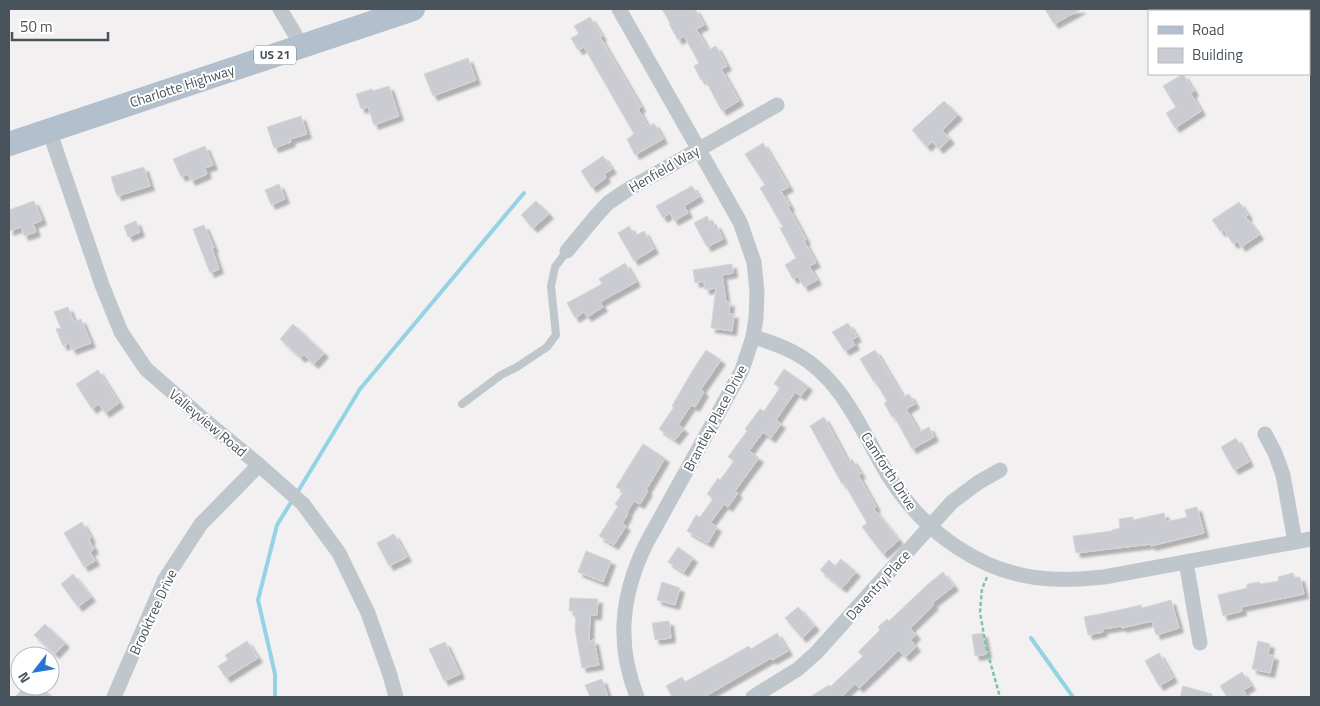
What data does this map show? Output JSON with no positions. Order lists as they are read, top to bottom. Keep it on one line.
{"streets":{"main road":["US 21","Charlotte Highway"],"street":["Henfield Way","Brantley Place Drive","Valleyview Road","Camforth Drive","Daventry Place","Brooktree Drive"]},"crossings":[["Charlotte Highway","Valleyview Road"],["Henfield Way","Brantley Place Drive"],["Brantley Place Drive","Camforth Drive"],["Valleyview Road","Brooktree Drive"],["Camforth Drive","Daventry Place"]],"legend":["Road","Building"],"scale_bar":"50 m","north":"bottom left"}
